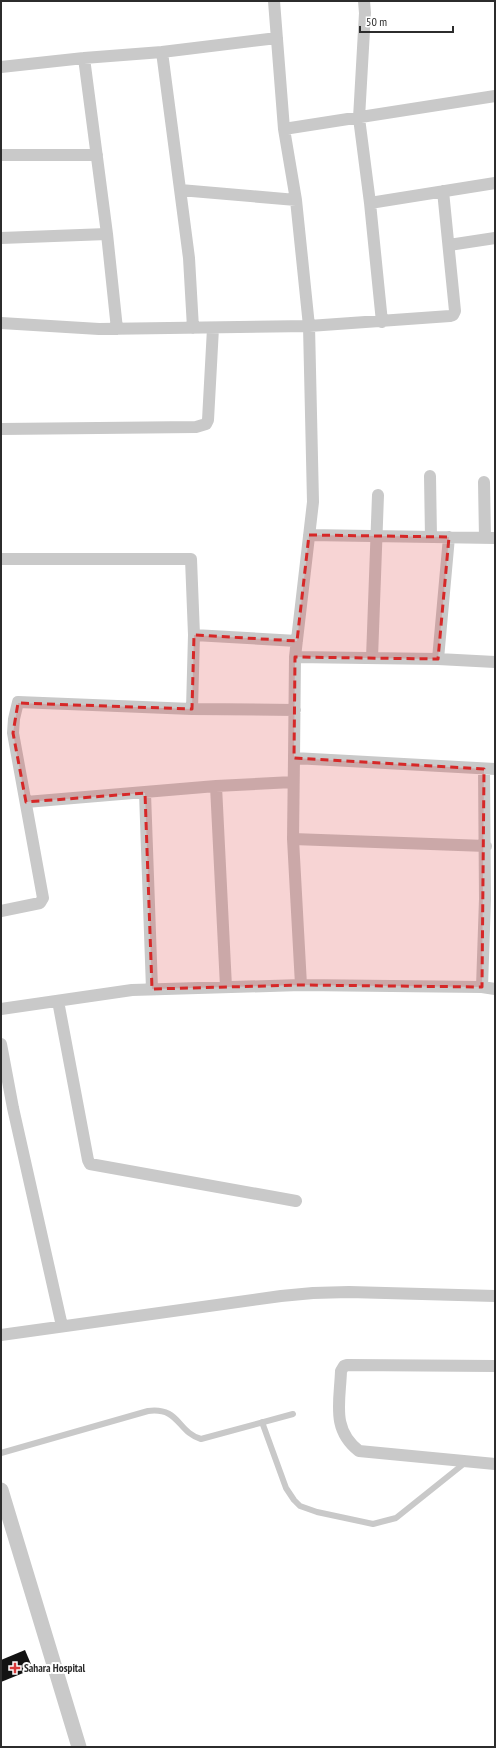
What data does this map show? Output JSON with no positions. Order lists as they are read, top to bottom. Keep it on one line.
{"places":{"health":["Sahara Hospital"]},"scale_bar":"50 m"}
